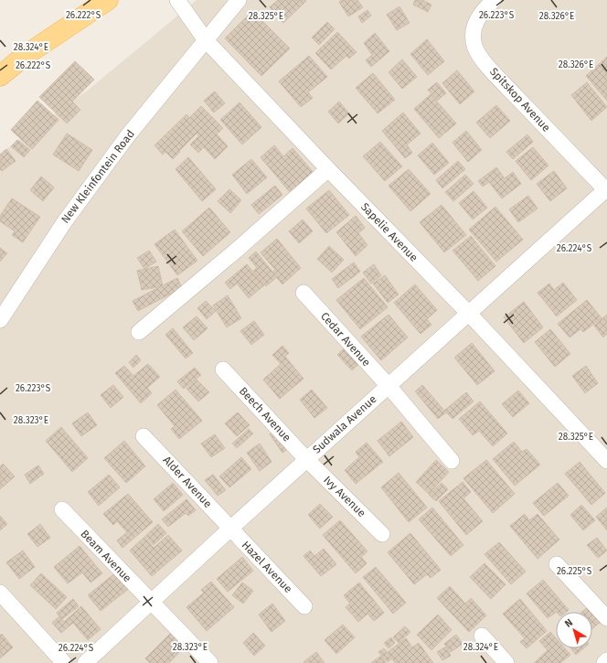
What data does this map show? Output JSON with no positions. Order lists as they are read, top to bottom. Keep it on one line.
{"streets":{"street":["Spitskop Avenue","New Kleinfontein Road","Sapelie Avenue","Cedar Avenue","Beech Avenue","Sudwala Avenue","Alder Avenue","Ivy Avenue","Beam Avenue","Hazel Avenue"]},"crossings":[["Spitskop Avenue","Sudwala Avenue"],["New Kleinfontein Road","Sapelie Avenue"],["Sapelie Avenue","Sudwala Avenue"],["Cedar Avenue","Sudwala Avenue"],["Beech Avenue","Sudwala Avenue"],["Beech Avenue","Ivy Avenue"],["Sudwala Avenue","Alder Avenue"],["Sudwala Avenue","Ivy Avenue"],["Sudwala Avenue","Beam Avenue"],["Sudwala Avenue","Hazel Avenue"],["Alder Avenue","Hazel Avenue"]],"north":"top left","coordinates":["26.222°S","26.223°S","28.325°E","28.326°E","28.324°E","26.224°S","28.323°E","26.225°S"]}
